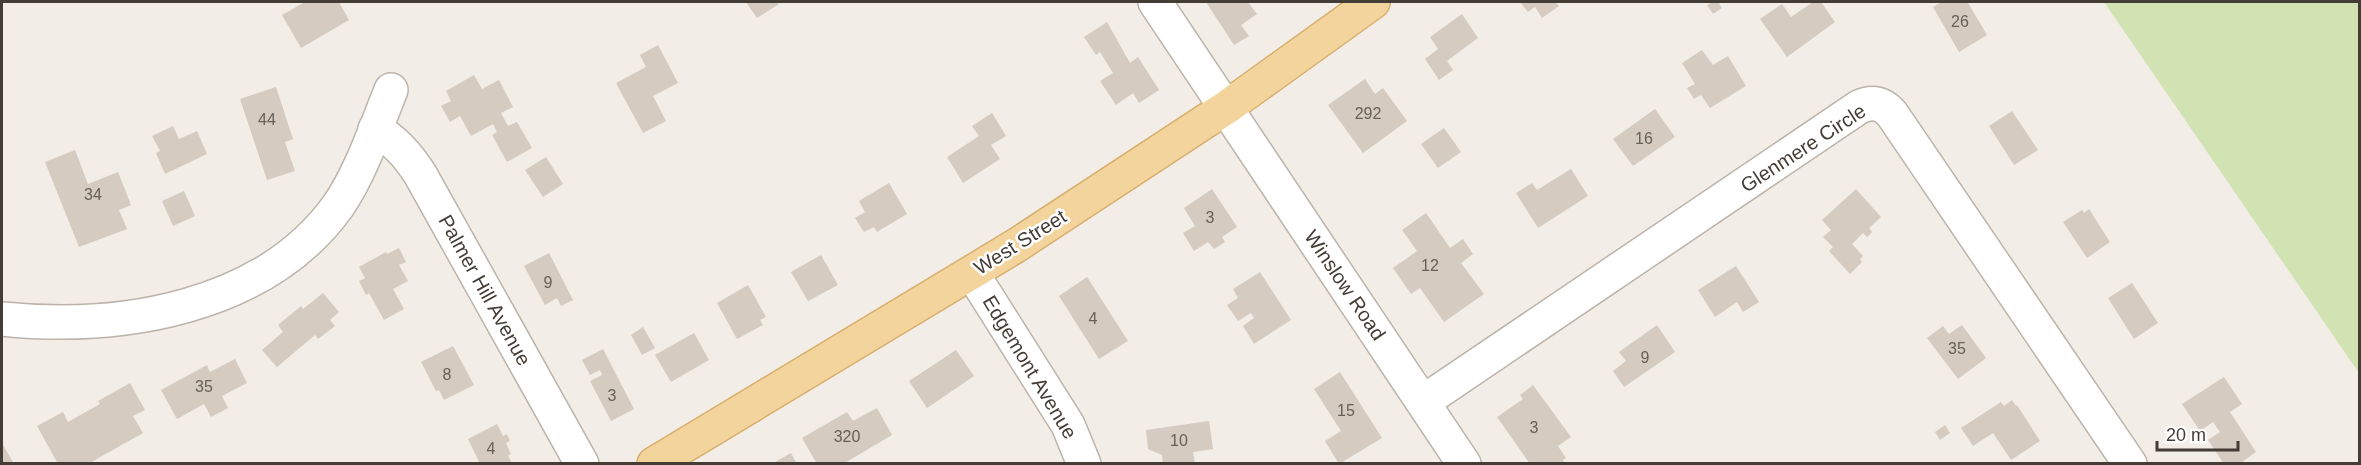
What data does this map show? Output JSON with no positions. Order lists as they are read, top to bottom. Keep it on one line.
{"streets":{"main road":["West Street"],"street":["Glenmere Circle","Winslow Road","Palmer Hill Avenue","Edgemont Avenue"]},"crossings":[["Glenmere Circle","Winslow Road"],["West Street","Winslow Road"],["West Street","Edgemont Avenue"]],"house_numbers":["26","292","44","16","34","3","12","9","4","35","9","8","35","3","15","3","320","10","4"],"scale_bar":"20 m"}
